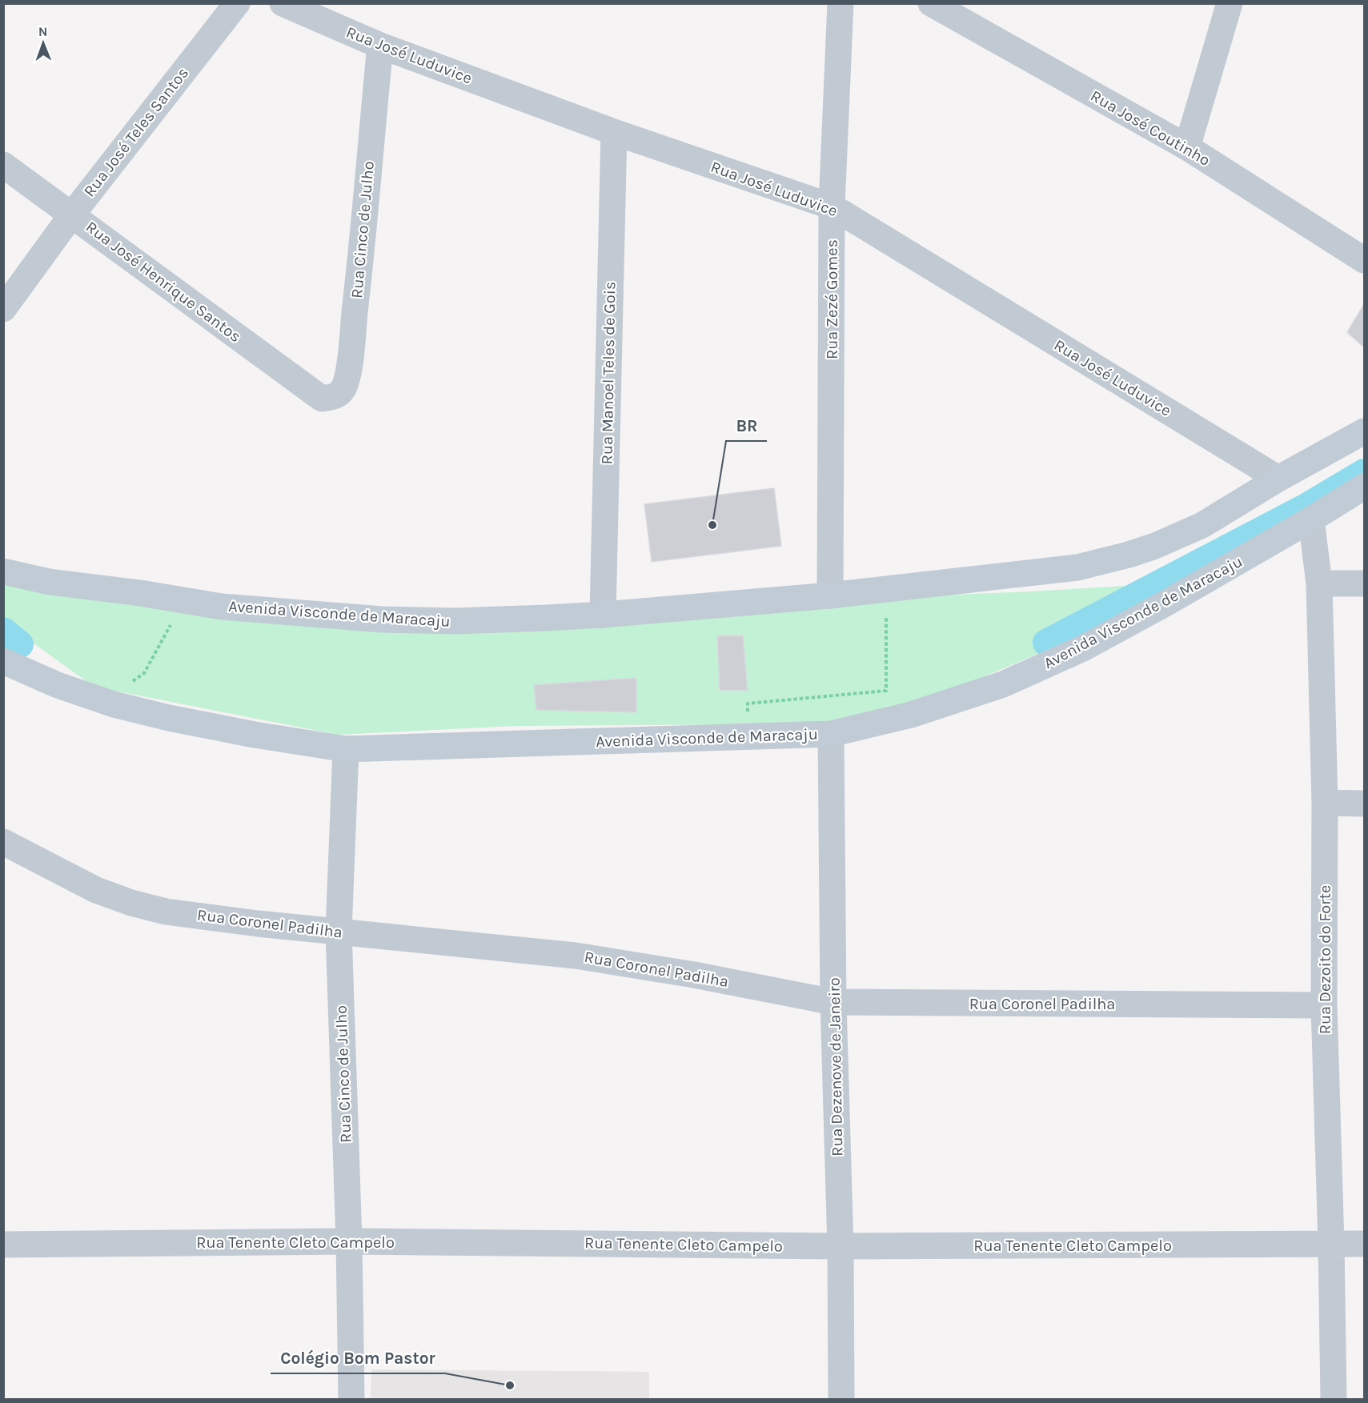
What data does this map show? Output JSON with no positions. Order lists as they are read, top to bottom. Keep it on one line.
{"streets":{"main road":["Avenida Visconde de Maracaju"],"street":["Rua José Luduvice","Rua José Coutinho","Rua José Teles Santos","Rua Cinco de Julho","Rua José Henrique Santos","Rua Zezé Gomes","Rua Manoel Teles de Gois","Rua Coronel Padilha","Rua Dezoito do Forte","Rua Dezenove de Janeiro","Rua Tenente Cleto Campelo"]},"crossings":[["Rua José Luduvice","Rua Cinco de Julho"],["Rua José Luduvice","Rua Zezé Gomes"],["Rua José Luduvice","Rua Manoel Teles de Gois"],["Rua José Luduvice","Avenida Visconde de Maracaju"],["Rua José Teles Santos","Rua José Henrique Santos"],["Rua Cinco de Julho","Rua José Henrique Santos"],["Rua Cinco de Julho","Avenida Visconde de Maracaju"],["Rua Cinco de Julho","Rua Coronel Padilha"],["Rua Cinco de Julho","Rua Tenente Cleto Campelo"],["Rua Zezé Gomes","Avenida Visconde de Maracaju"],["Rua Manoel Teles de Gois","Avenida Visconde de Maracaju"],["Avenida Visconde de Maracaju","Rua Dezoito do Forte"],["Avenida Visconde de Maracaju","Rua Dezenove de Janeiro"],["Rua Coronel Padilha","Rua Dezoito do Forte"],["Rua Coronel Padilha","Rua Dezenove de Janeiro"],["Rua Dezoito do Forte","Rua Tenente Cleto Campelo"],["Rua Dezenove de Janeiro","Rua Tenente Cleto Campelo"]],"places":["BR","Colégio Bom Pastor"],"north":"top"}
